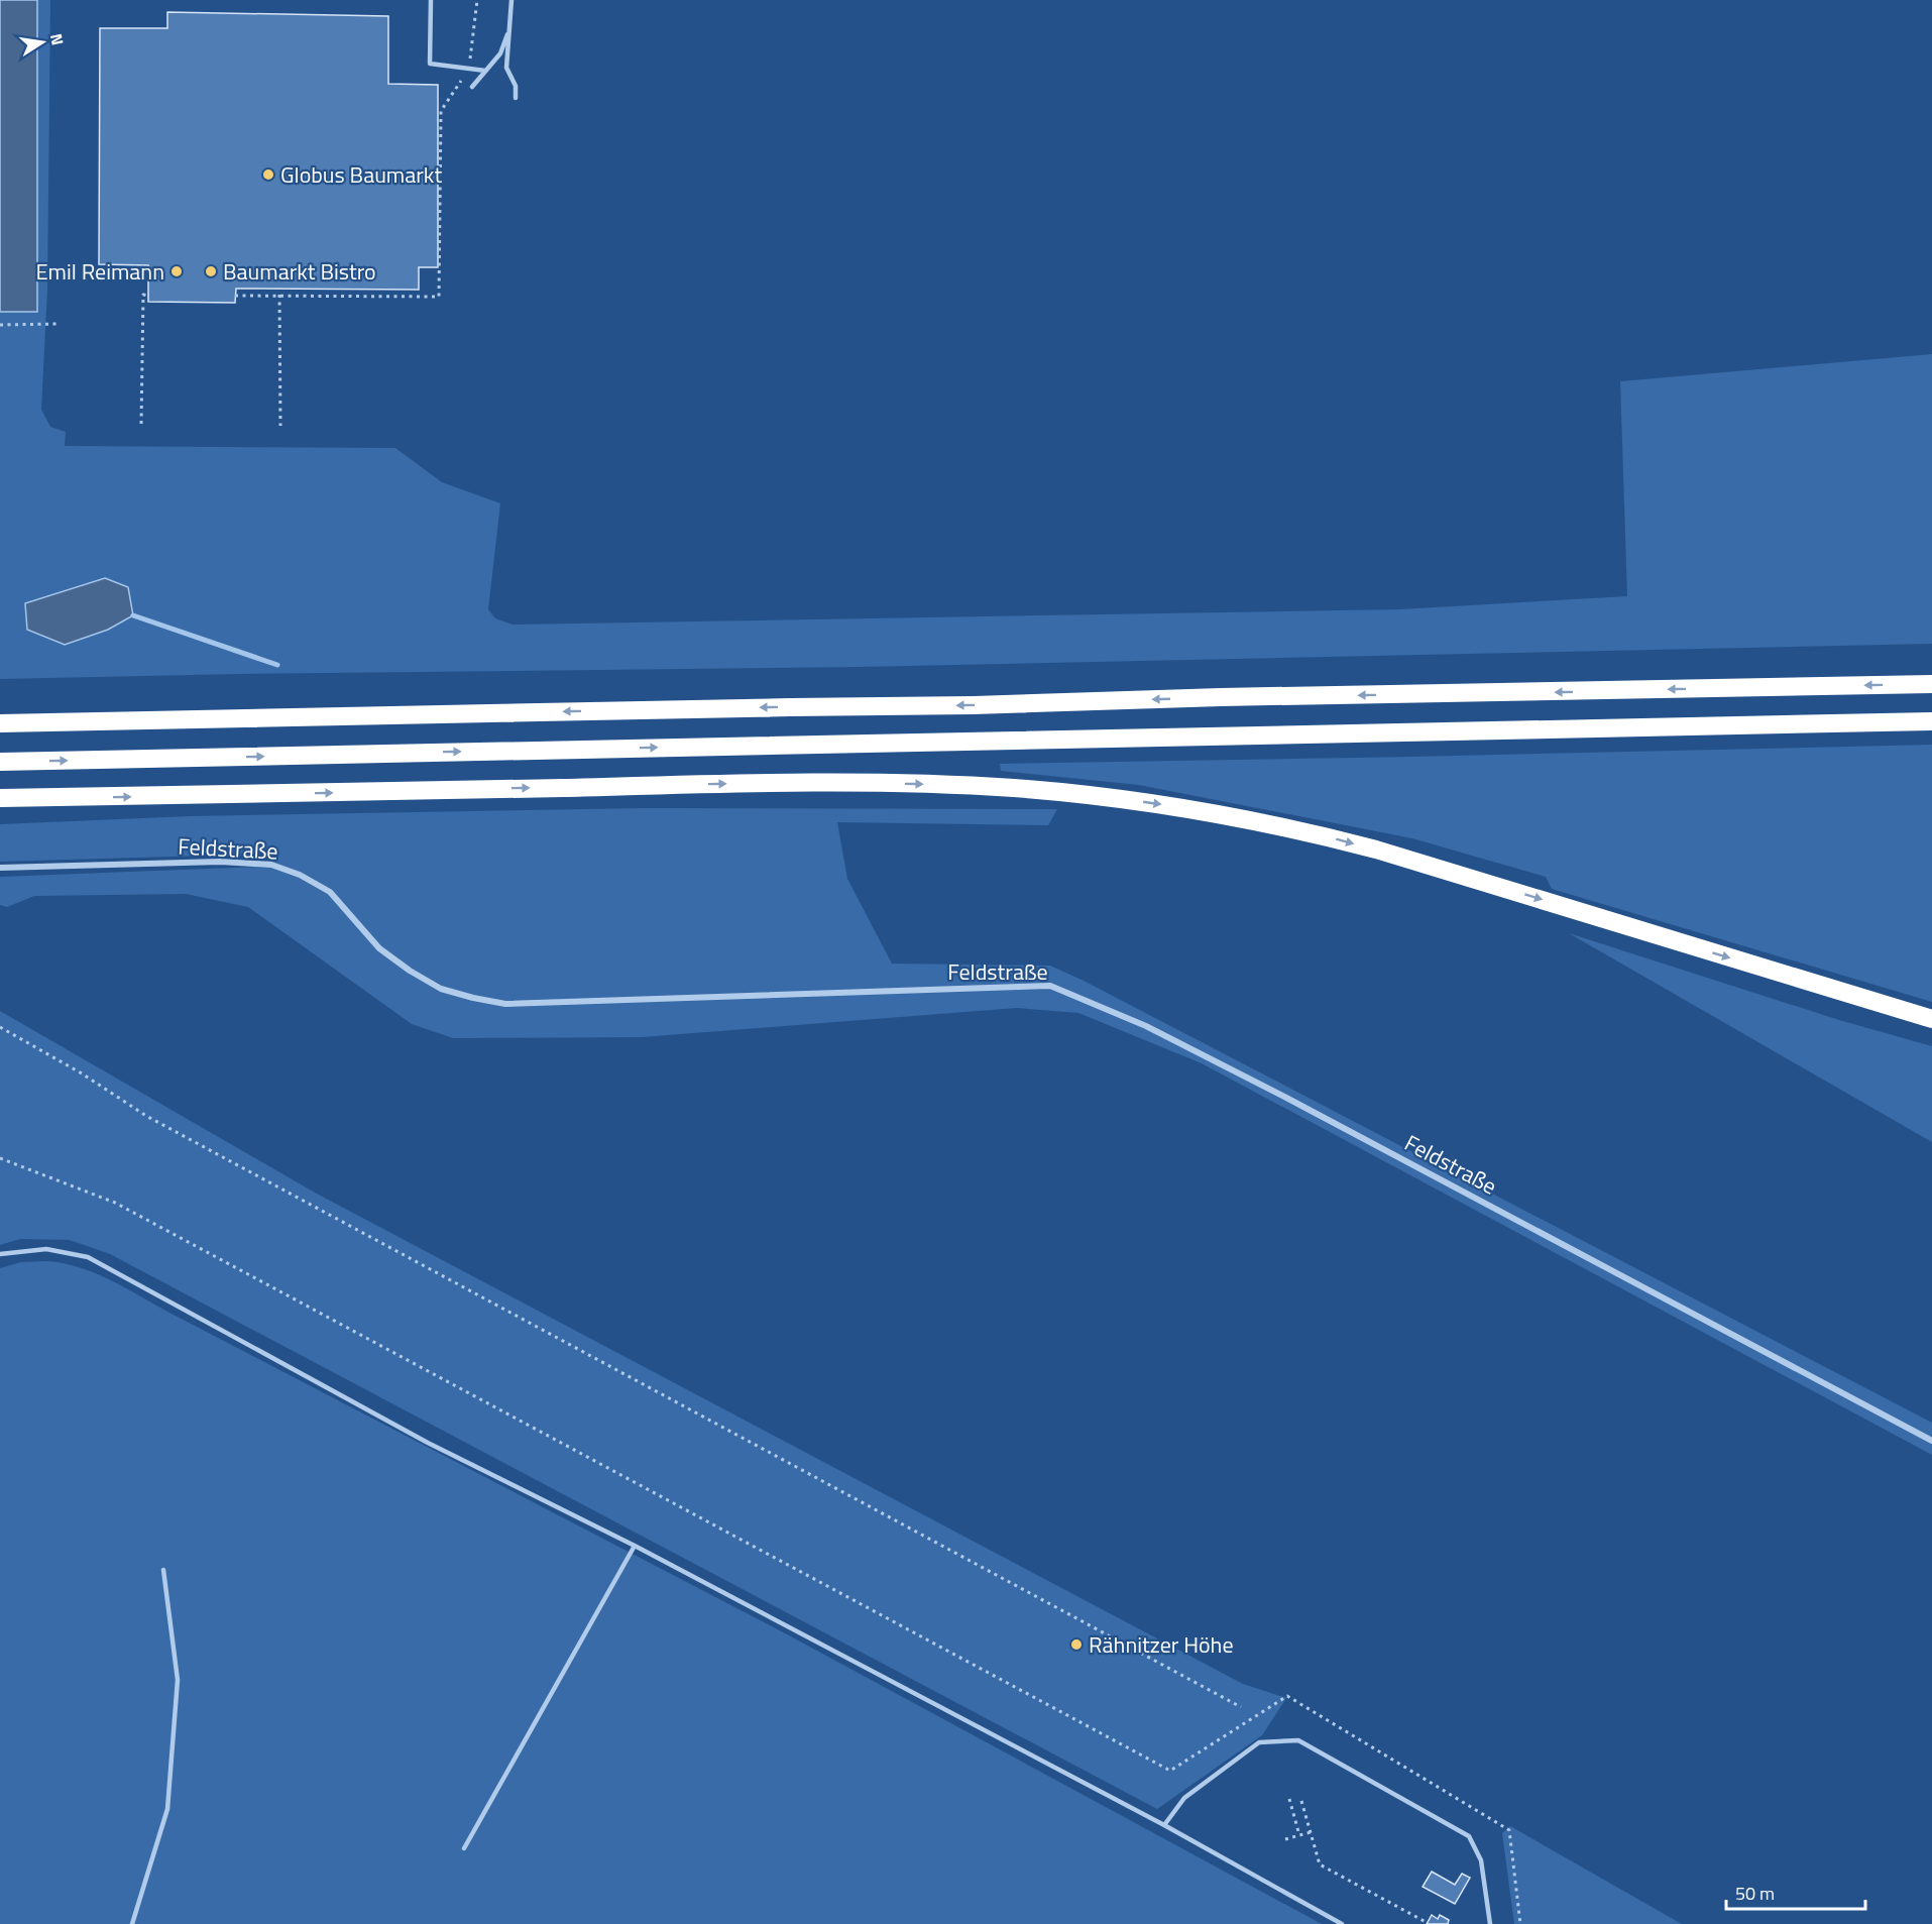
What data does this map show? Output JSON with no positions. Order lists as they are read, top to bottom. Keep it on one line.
{"streets":{"street":["Feldstraße"]},"places":["Globus Baumarkt","Emil Reimann","Baumarkt Bistro","Rähnitzer Höhe"],"scale_bar":"50 m","north":"right"}
